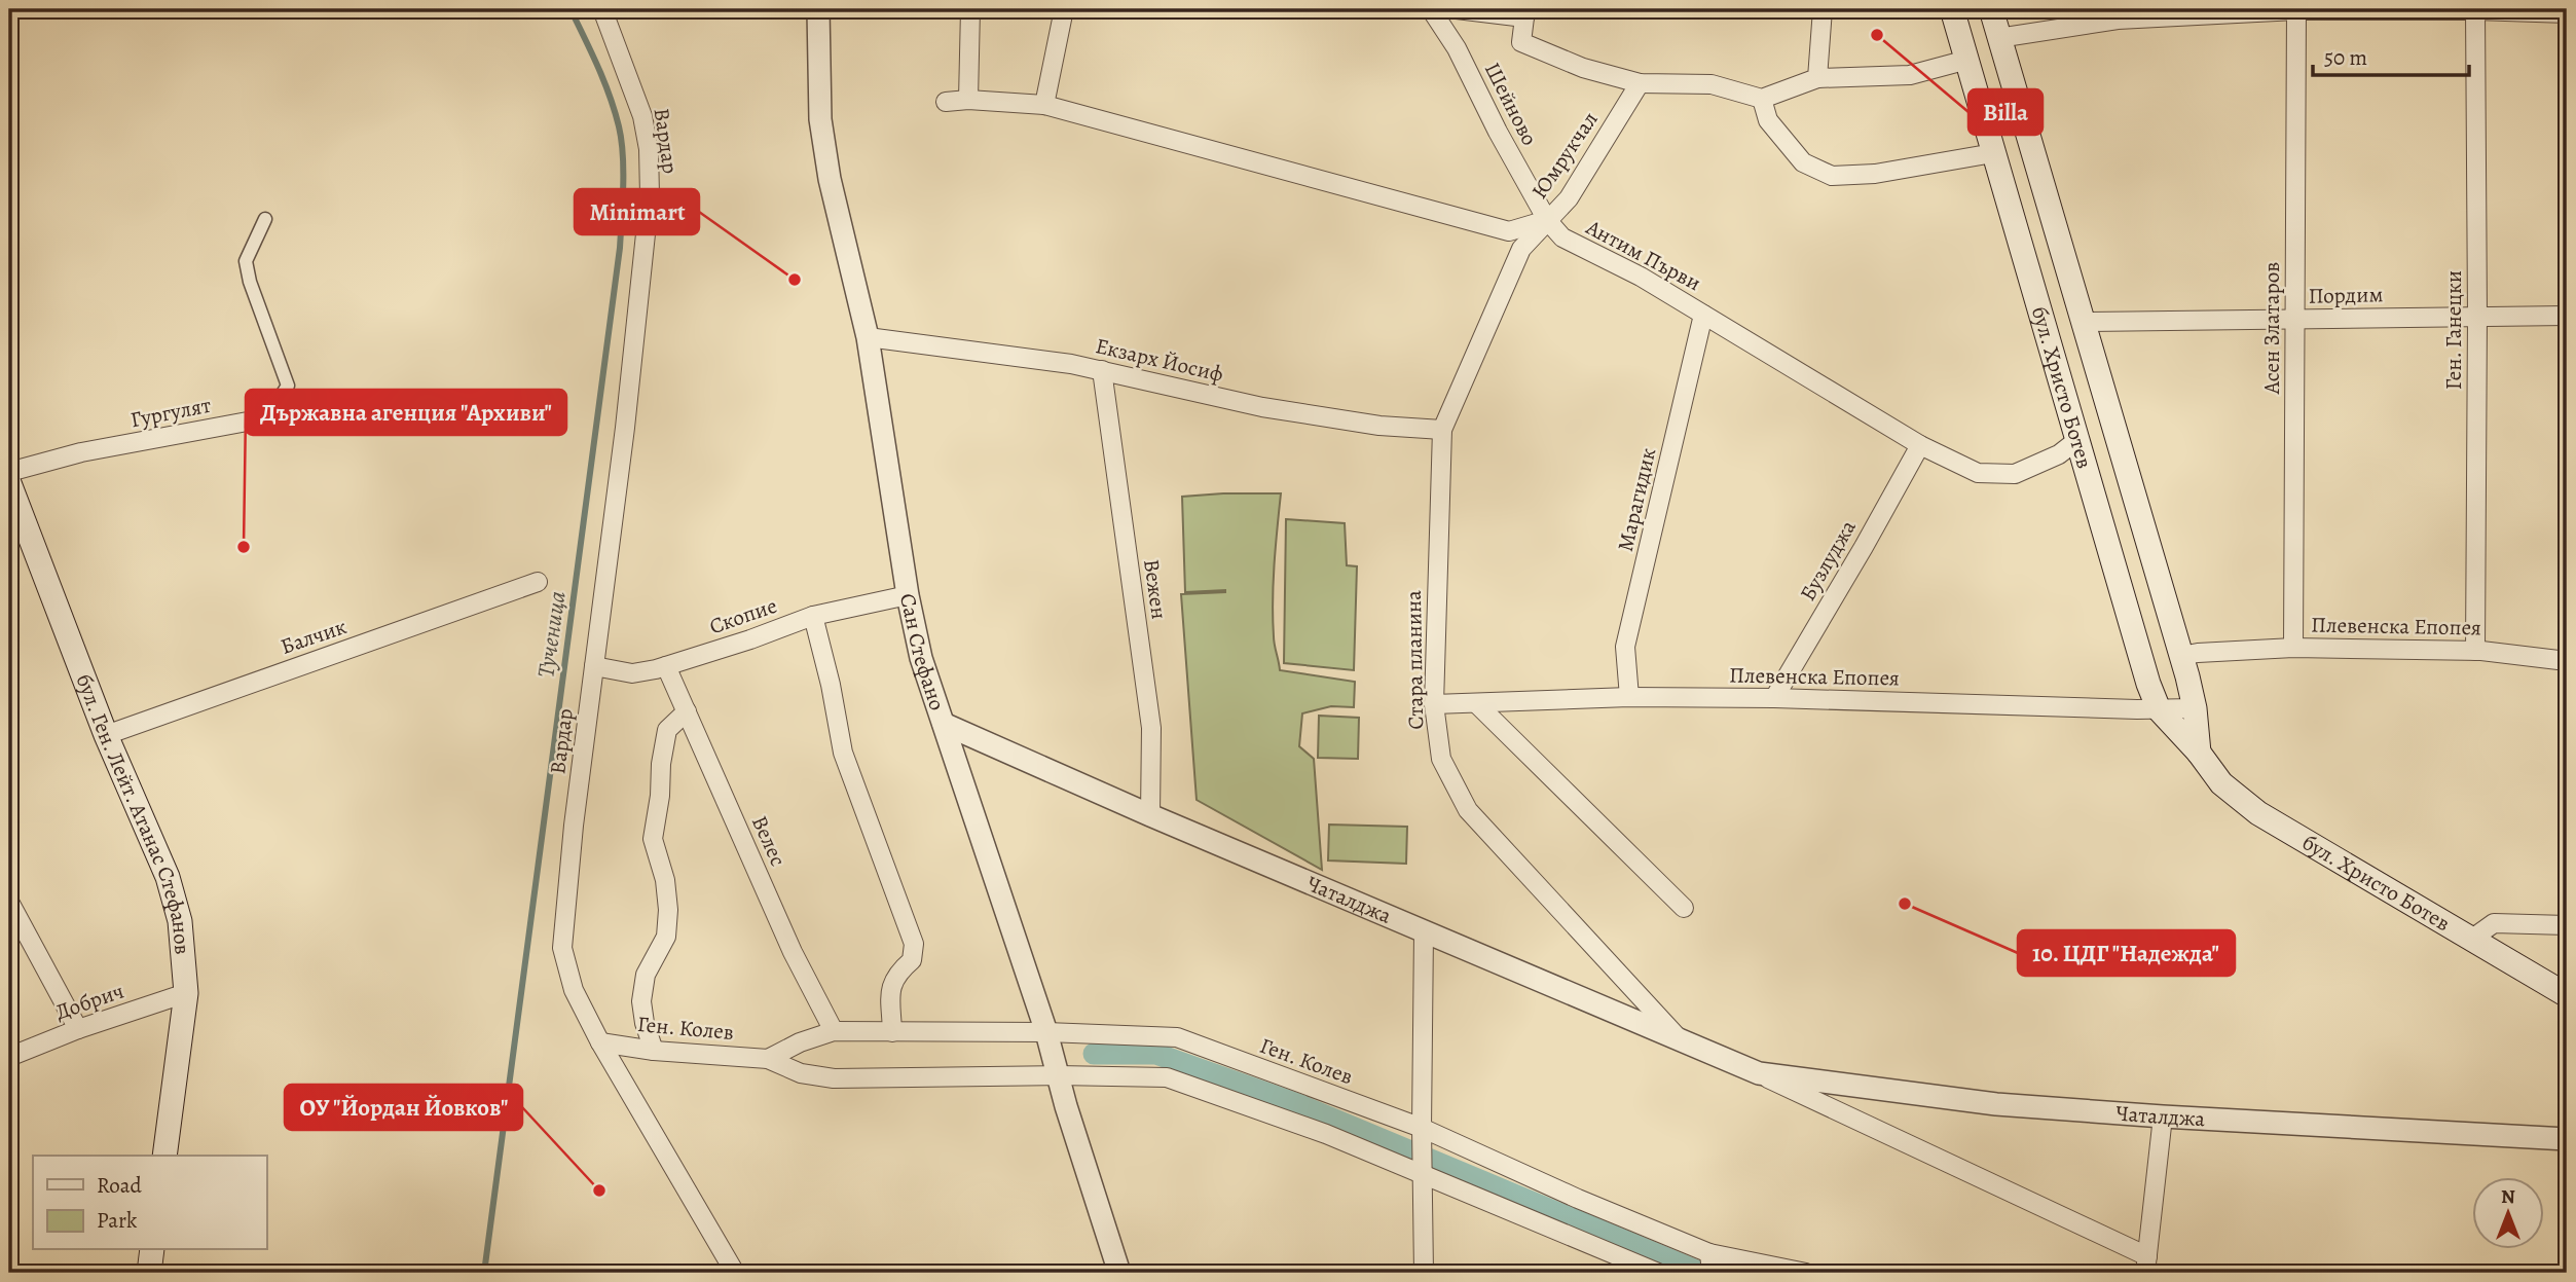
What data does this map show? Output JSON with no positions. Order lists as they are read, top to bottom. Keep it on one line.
{"streets":{"main road":["бул. Христо Ботев","бул. Ген. Лейт. Атанас Стефанов"],"street":["Шейново","Вардар","Юмрукчал","Антим Първи","Пордим","Асен Златаров","Ген. Ганецки","Екзарх Йосиф","Гургулят","Марагидик","Бузлуджа","Вежен","Скопие","Плевенска Епопея","Балчик","Сан Стефано","Стара планина","Велес","Чаталджа","Добрич","Ген. Колев"]},"crossings":[["Шейново","Юмрукчал"],["Шейново","Антим Първи"],["Вардар","Скопие"],["Вардар","Ген. Колев"],["Юмрукчал","Антим Първи"],["Юмрукчал","Стара планина"],["Антим Първи","бул. Христо Ботев"],["Антим Първи","Марагидик"],["Антим Първи","Бузлуджа"],["Пордим","Асен Златаров"],["Пордим","Ген. Ганецки"],["Пордим","бул. Христо Ботев"],["Асен Златаров","Плевенска Епопея"],["Ген. Ганецки","Плевенска Епопея"],["Екзарх Йосиф","Вежен"],["Екзарх Йосиф","Сан Стефано"],["Екзарх Йосиф","Стара планина"],["бул. Христо Ботев","Плевенска Епопея"],["Марагидик","Плевенска Епопея"],["Бузлуджа","Плевенска Епопея"],["Вежен","Чаталджа"],["Скопие","Сан Стефано"],["Скопие","Велес"],["Плевенска Епопея","Стара планина"],["Балчик","бул. Ген. Лейт. Атанас Стефанов"],["Сан Стефано","Чаталджа"],["Сан Стефано","Ген. Колев"],["Стара планина","Чаталджа"],["бул. Ген. Лейт. Атанас Стефанов","Добрич"],["Велес","Ген. Колев"]],"water":["Тученица"],"places":["Billa","Minimart","Държавна агенция \"Архиви\"","10. ЦДГ \"Надежда\"","ОУ \"Йордан Йовков\""],"legend":["Road","Park"],"scale_bar":"50 m","north":"top"}
